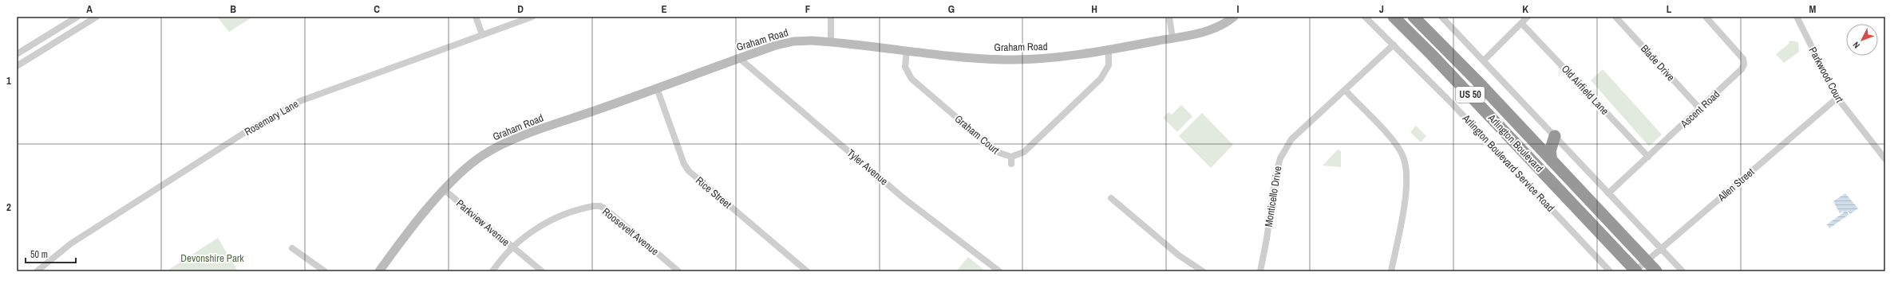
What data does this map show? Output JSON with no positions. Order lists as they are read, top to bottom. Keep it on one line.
{"streets":{"highway":["US 50","Arlington Boulevard"],"street":["Graham Road","Blade Drive","Parkwood Court","Old Airfield Lane","Ascent Road","Rosemary Lane","Graham Court","Arlington Boulevard Service Road","Tyler Avenue","Allen Street","Rice Street","Monticello Drive","Parkview Avenue","Roosevelt Avenue"]},"crossings":[["Graham Road","Graham Court"],["Graham Road","Tyler Avenue"],["Graham Road","Rice Street"],["Graham Road","Parkview Avenue"],["Blade Drive","Ascent Road"],["Parkwood Court","Allen Street"],["Old Airfield Lane","Ascent Road"],["Arlington Boulevard","Allen Street"],["Arlington Boulevard Service Road","Monticello Drive"],["Parkview Avenue","Roosevelt Avenue"]],"parks":["Devonshire Park"],"scale_bar":"50 m","north":"bottom left","grid":{"columns":["A","B","C","D","E","F","G","H","I","J","K","L","M"],"rows":["1","2"]}}
